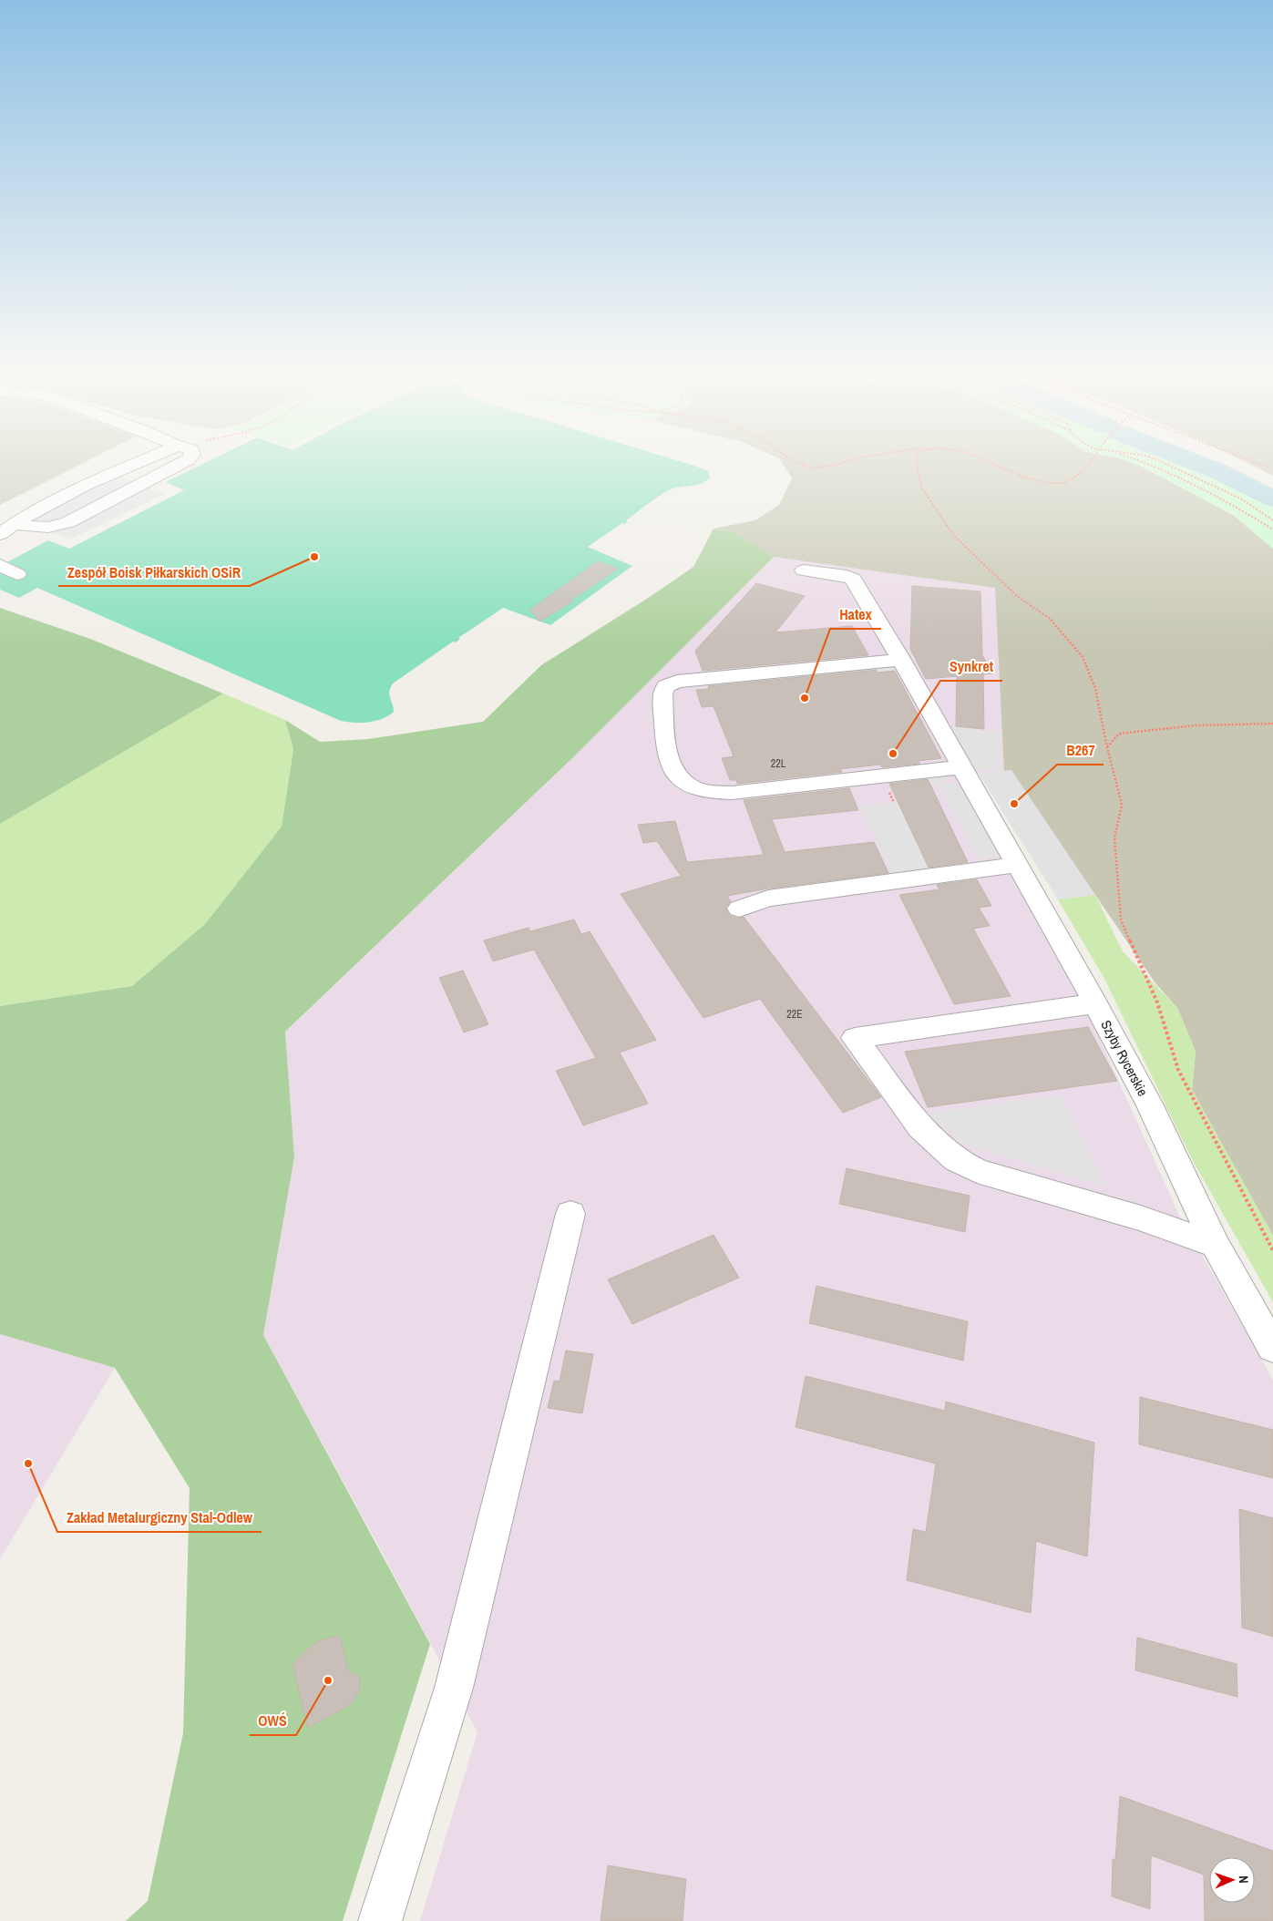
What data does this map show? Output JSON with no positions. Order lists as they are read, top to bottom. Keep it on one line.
{"streets":{"street":["Szyby Rycerskie"]},"places":["Zespół Boisk Piłkarskich OSiR","Hatex","Synkret","B267","Zakład Metalurgiczny Stal-Odlew","OWŚ"],"house_numbers":["22L","22E"],"north":"right"}
